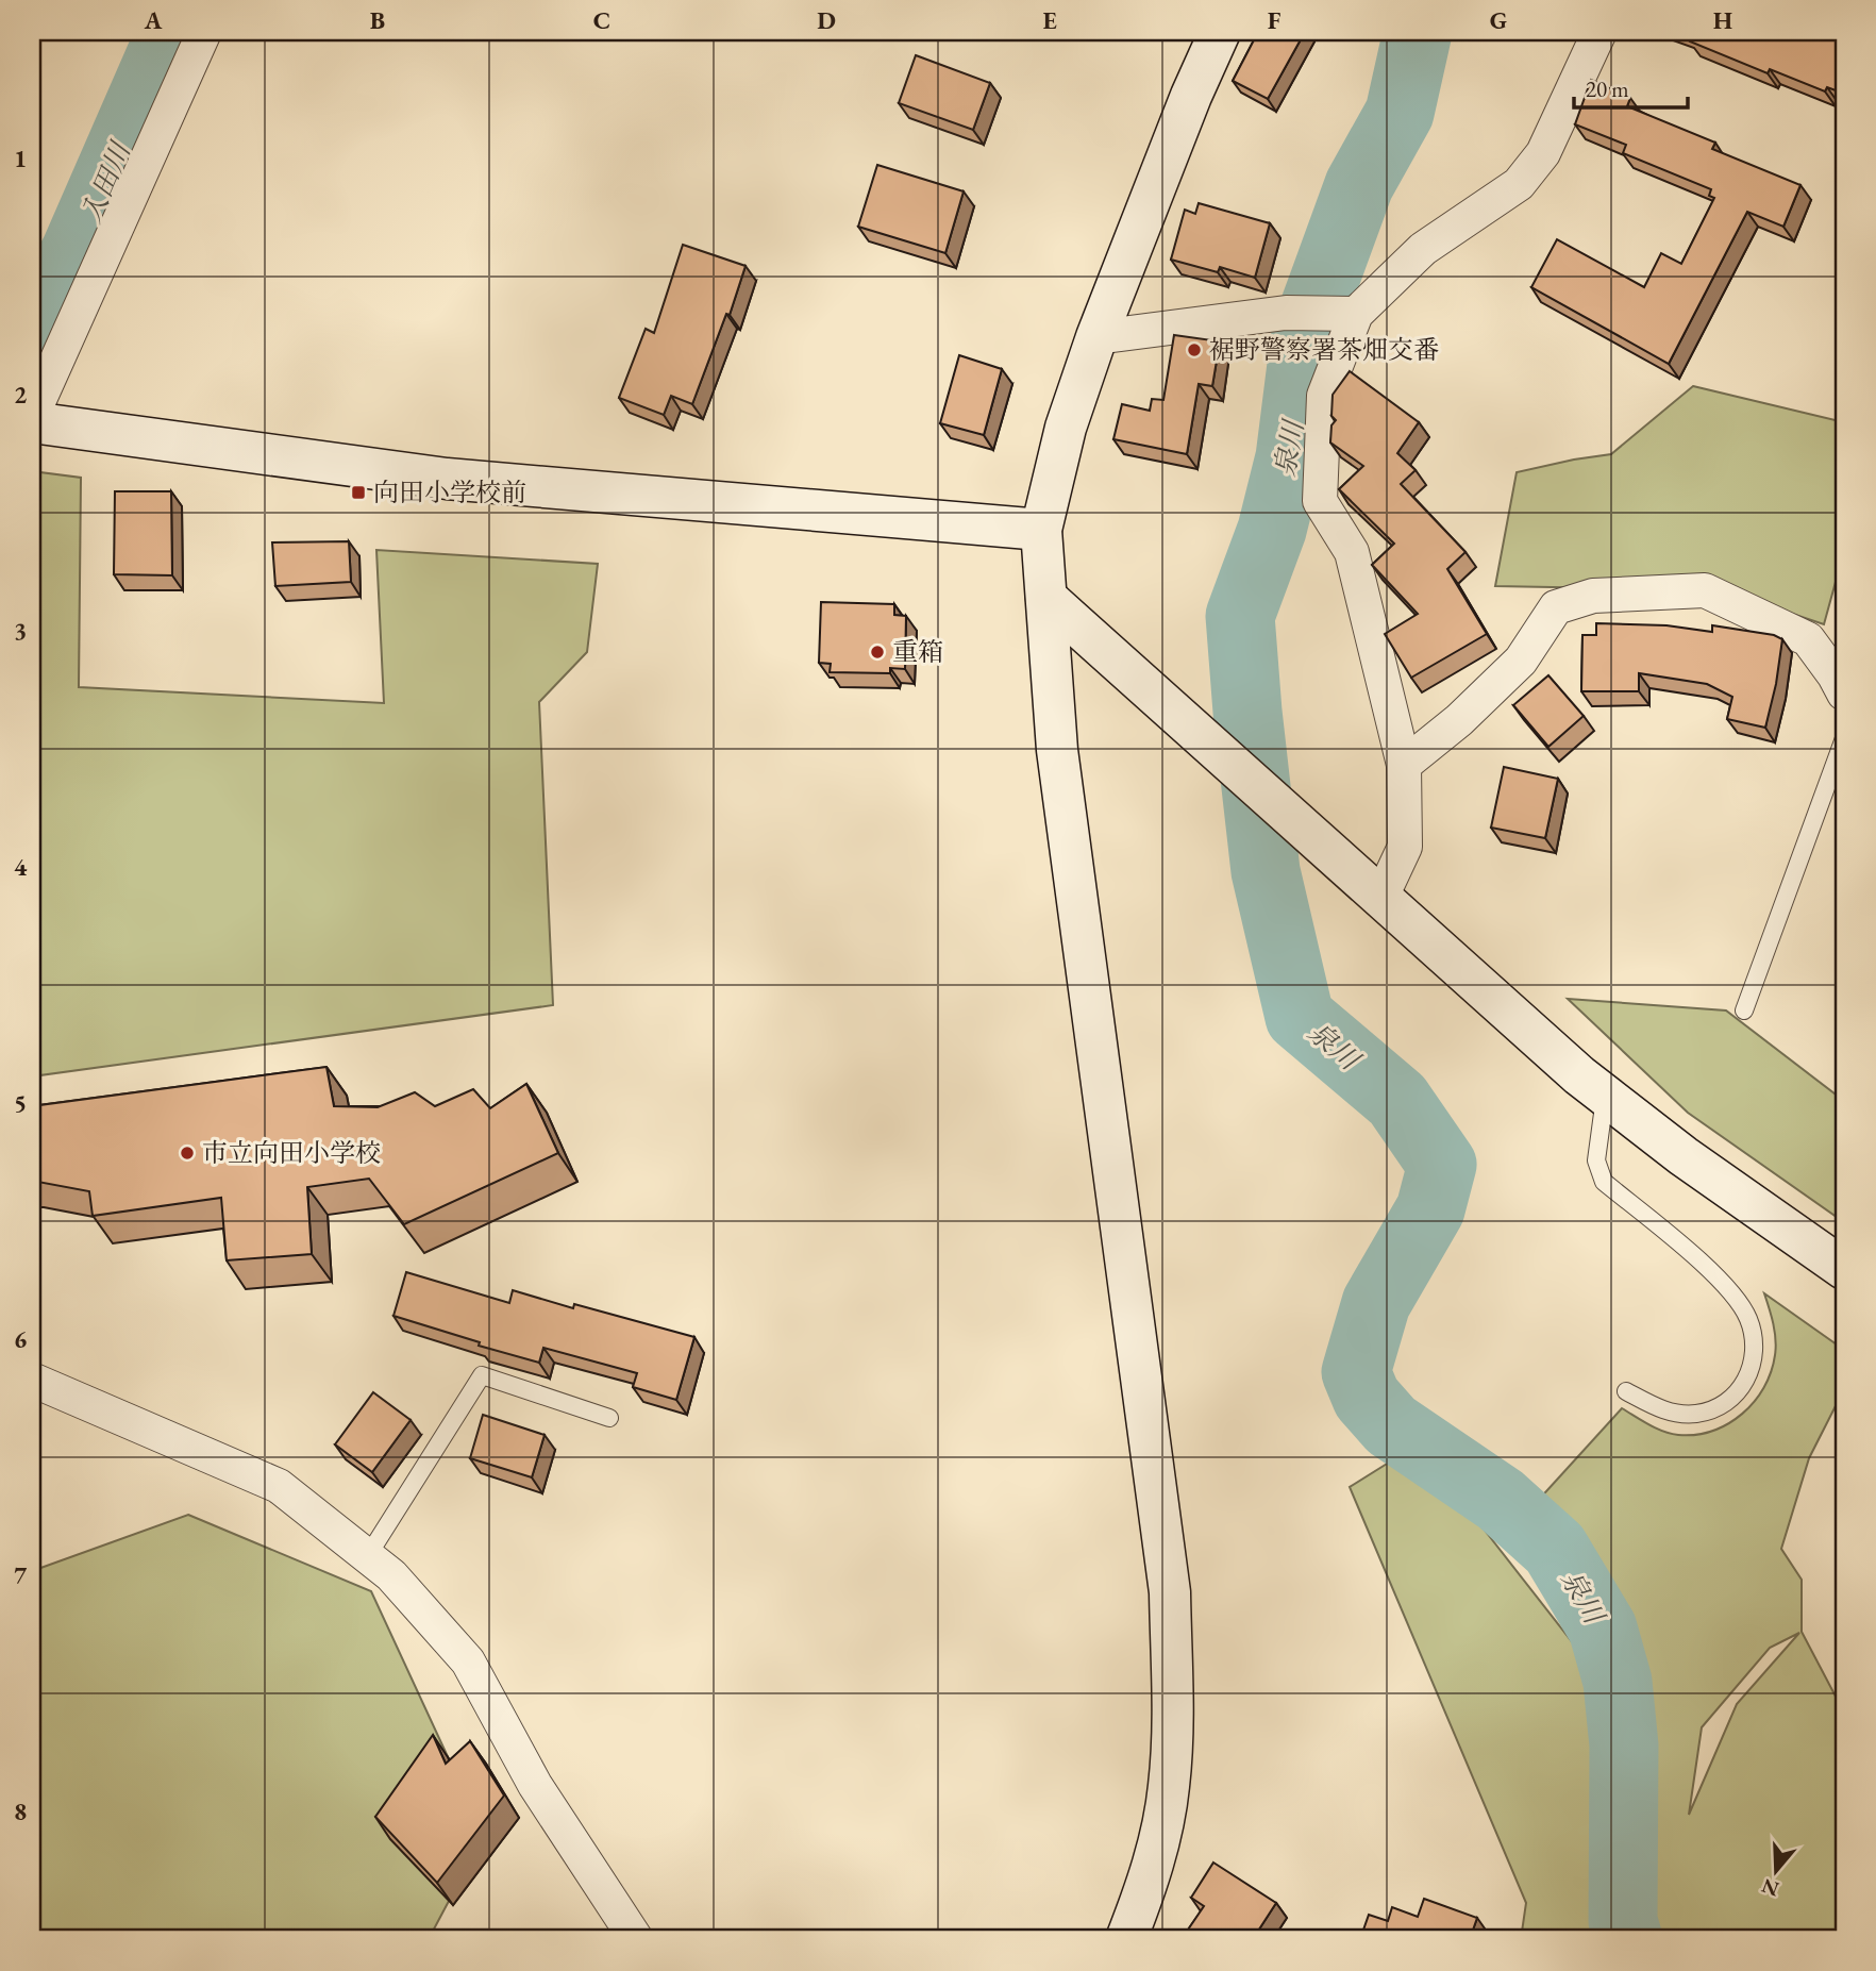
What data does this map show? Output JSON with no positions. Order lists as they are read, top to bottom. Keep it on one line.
{"water":["入田川","泉川"],"places":{"other":["裾野警察署茶畑交番","重箱","市立向田小学校"],"transit":["向田小学校前"]},"scale_bar":"20 m","north":"bottom","grid":{"columns":["A","B","C","D","E","F","G","H"],"rows":["1","2","3","4","5","6","7","8"]}}
